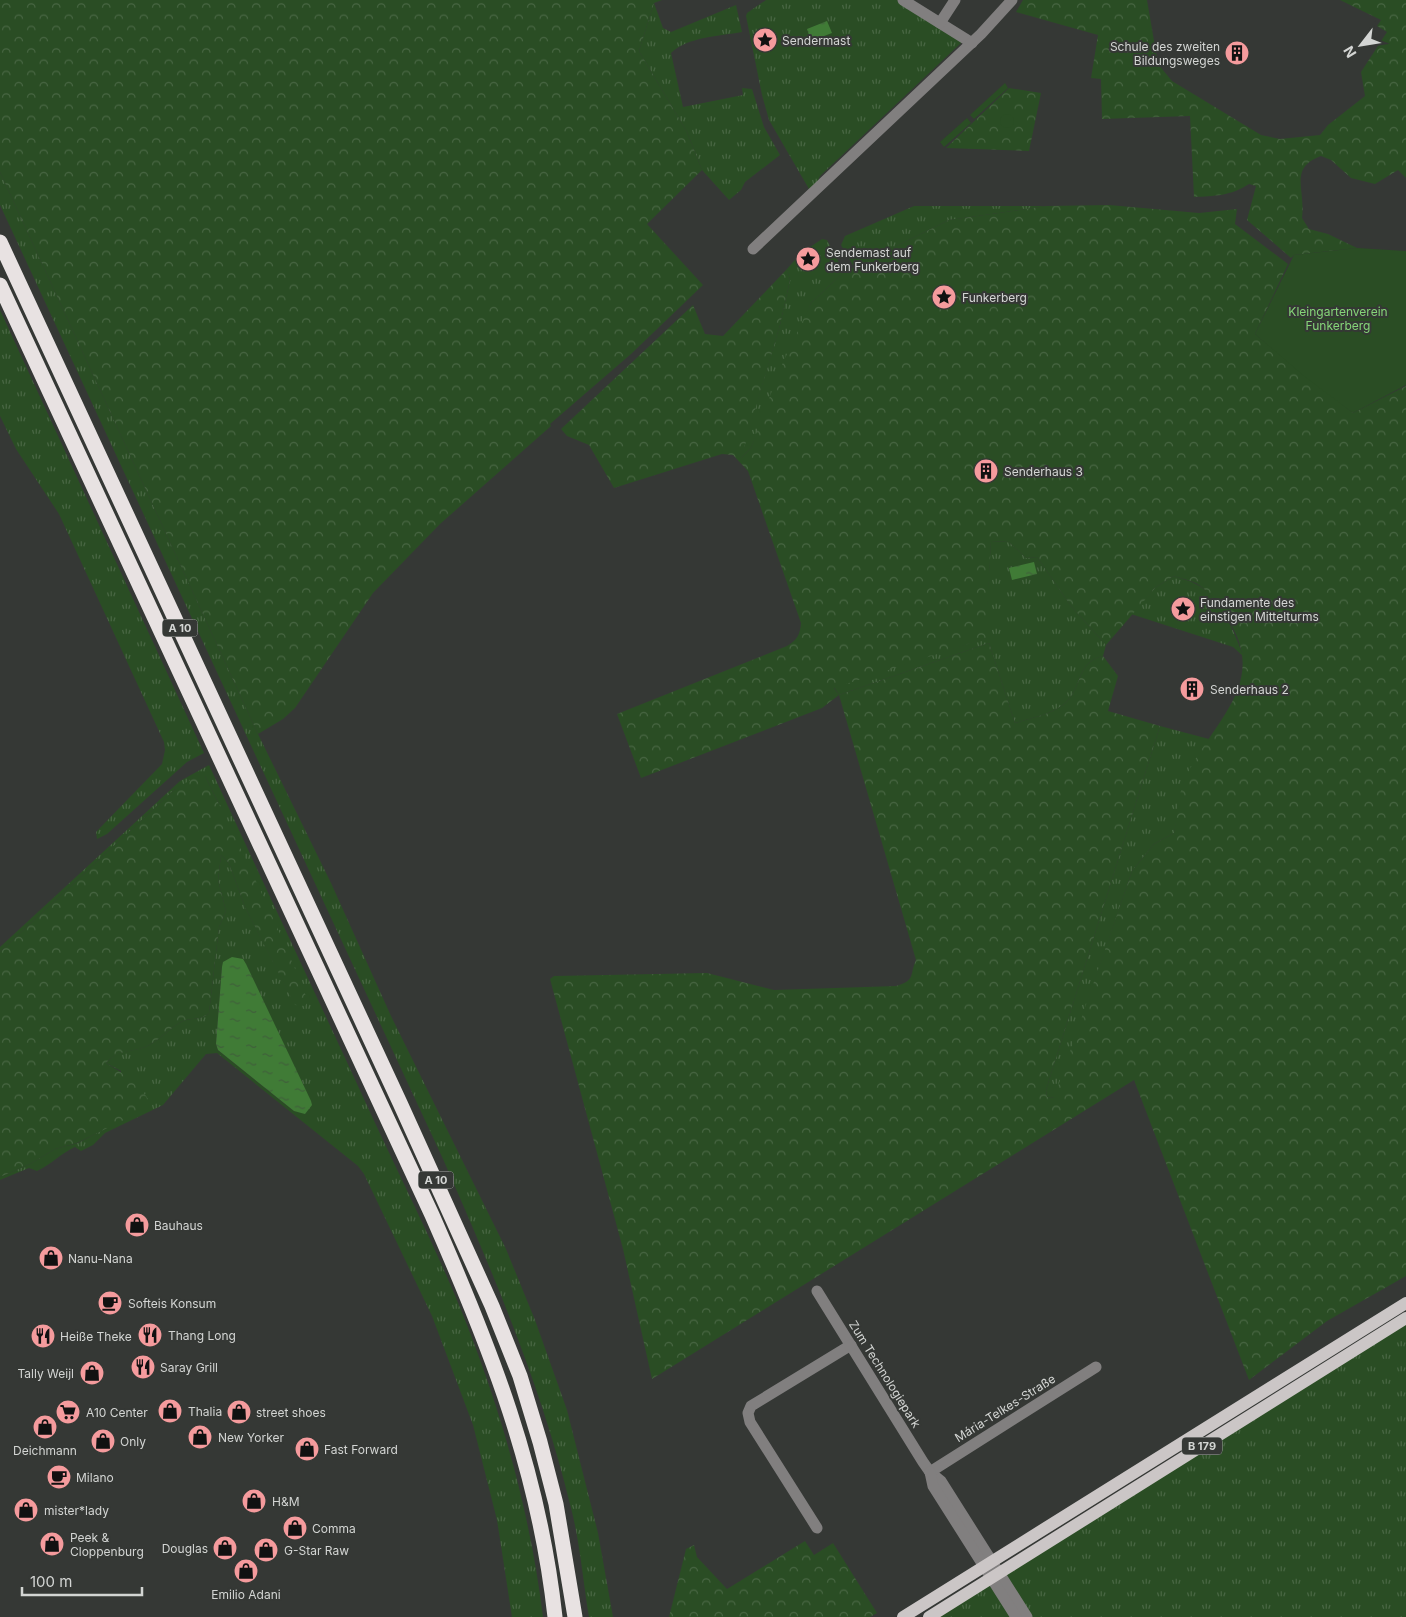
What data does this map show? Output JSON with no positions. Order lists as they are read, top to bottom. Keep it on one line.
{"streets":{"highway":["A 10"],"main road":["B 179"],"street":["Zum Technologiepark","Mária-Telkes-Straße"]},"crossings":[["Zum Technologiepark","Mária-Telkes-Straße"],["Zum Technologiepark","B 179"]],"parks":["Kleingartenverein Funkerberg"],"places":{"place":["Sendermast","Sendemast auf dem Funkerberg","Funkerberg","Fundamente des einstigen Mittelturms"],"building":["Schule des zweiten Bildungsweges","Senderhaus 3","Senderhaus 2"],"shop":["Bauhaus","Nanu-Nana","Tally Weijl","Thalia","street shoes","Deichmann","New Yorker","Only","Fast Forward","H&M","mister*lady","Comma","Peek & Cloppenburg","Douglas","G-Star Raw","Emilio Adani"],"cafe":["Softeis Konsum","Milano"],"restaurant":["Thang Long","Heiße Theke","Saray Grill"],"supermarket":["A10 Center"]},"scale_bar":"100 m","north":"bottom left"}
